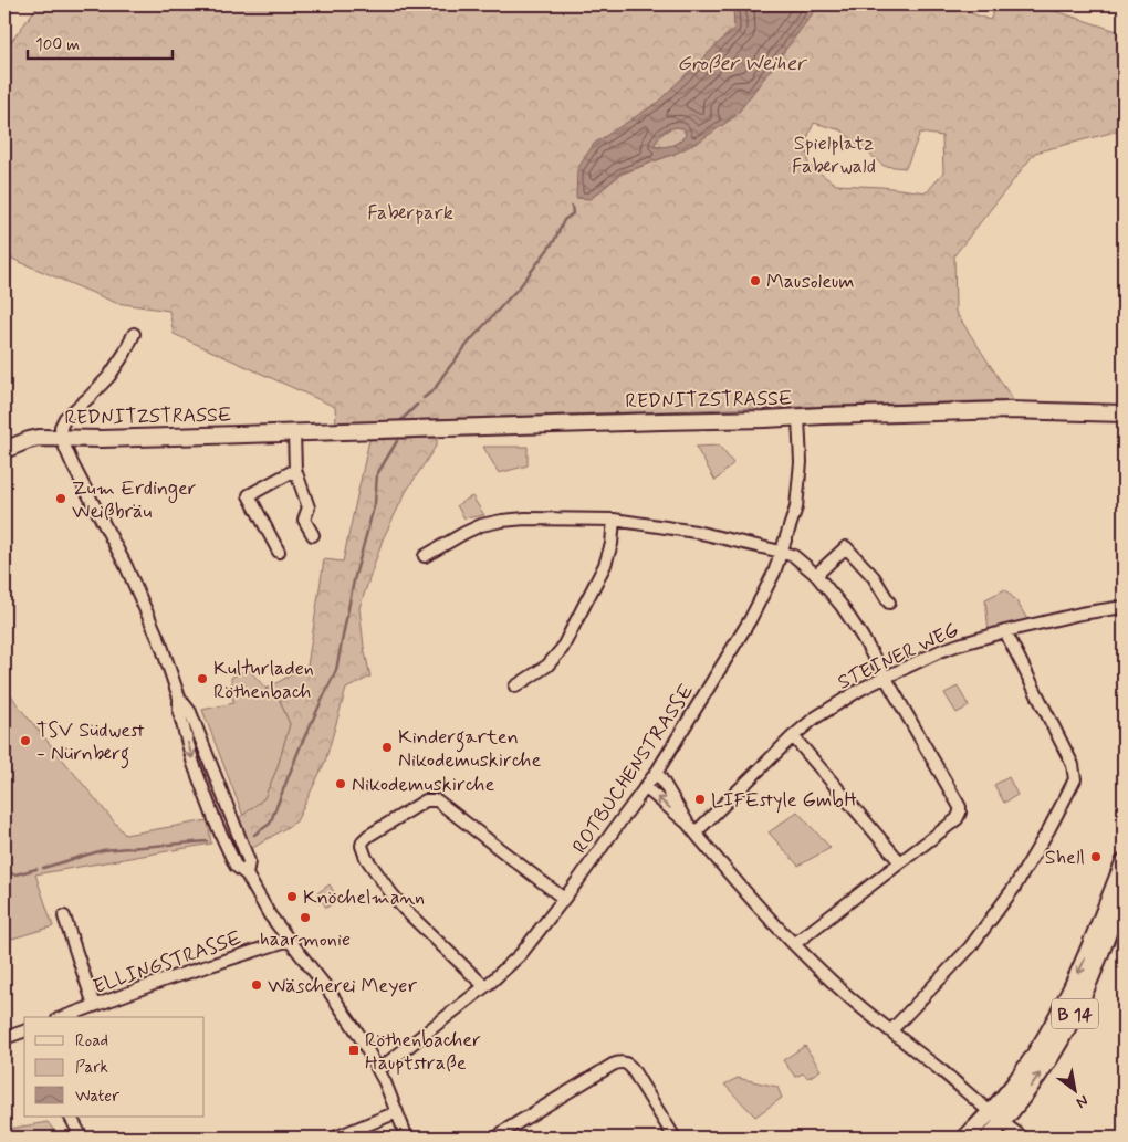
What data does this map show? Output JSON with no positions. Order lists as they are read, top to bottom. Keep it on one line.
{"streets":{"main road":["REDNITZSTRASSE","B 14"],"street":["STEINER WEG","ROTBUCHENSTRASSE","ELLINGSTRASSE"]},"crossings":[["REDNITZSTRASSE","ROTBUCHENSTRASSE"]],"water":["Großer Weiher"],"parks":["Spielplatz Faberwald","Faberpark"],"places":{"other":["Mausoleum","Zum Erdinger Weißbräu","Kulturladen Röthenbach","TSV Südwest - Nürnberg","Kindergarten Nikodemuskirche","Nikodemuskirche","LIFEstyle GmbH","Shell","Knöchelmann","haarmonie","Wäscherei Meyer"],"transit":["Röthenbacher Hauptstraße"]},"legend":["Road","Park","Water"],"scale_bar":"100 m","north":"bottom right"}
